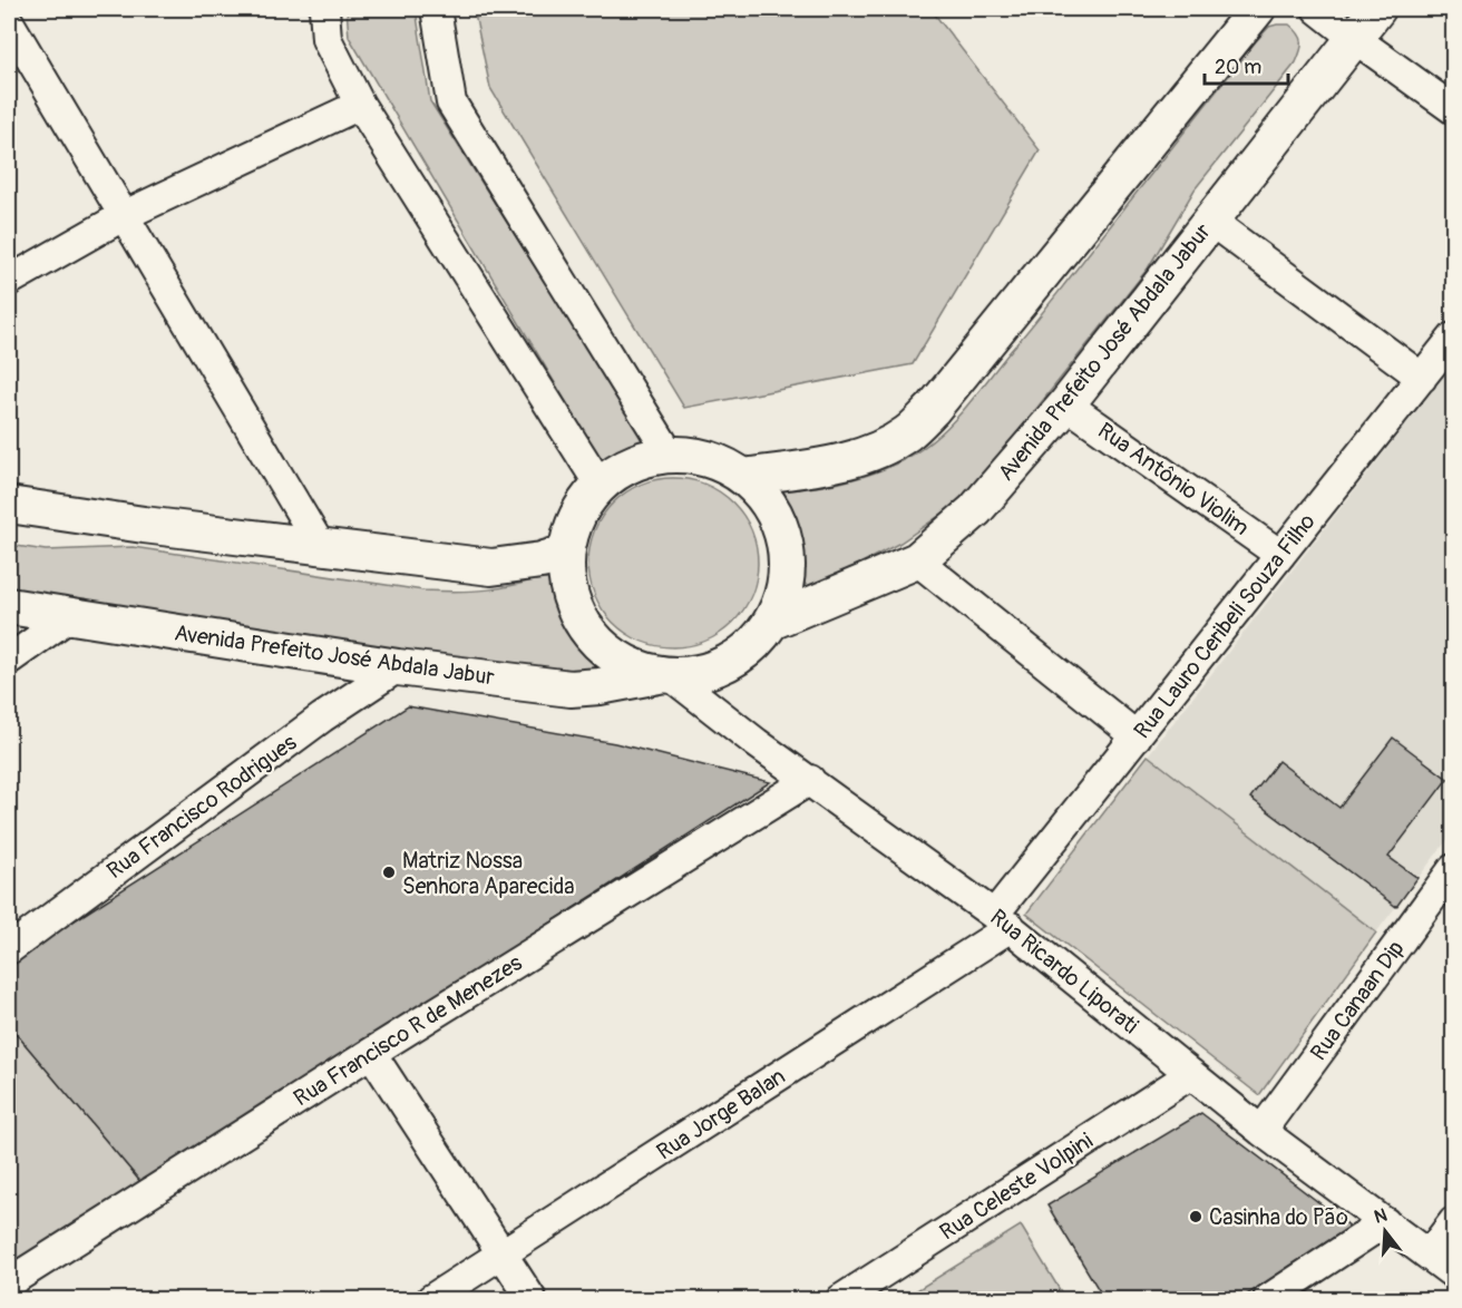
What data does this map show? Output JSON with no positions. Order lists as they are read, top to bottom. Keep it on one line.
{"streets":{"street":["Avenida Prefeito José Abdala Jabur","Rua Antônio Violim","Rua Lauro Ceribeli Souza Filho","Rua Francisco Rodrigues","Rua Ricardo Liporati","Rua Canaan Dip","Rua Francisco R de Menezes","Rua Jorge Balan","Rua Celeste Volpini"]},"crossings":[["Avenida Prefeito José Abdala Jabur","Rua Antônio Violim"],["Avenida Prefeito José Abdala Jabur","Rua Francisco Rodrigues"],["Avenida Prefeito José Abdala Jabur","Rua Ricardo Liporati"],["Rua Antônio Violim","Rua Lauro Ceribeli Souza Filho"],["Rua Lauro Ceribeli Souza Filho","Rua Ricardo Liporati"],["Rua Lauro Ceribeli Souza Filho","Rua Jorge Balan"],["Rua Ricardo Liporati","Rua Canaan Dip"],["Rua Ricardo Liporati","Rua Francisco R de Menezes"],["Rua Ricardo Liporati","Rua Jorge Balan"],["Rua Ricardo Liporati","Rua Celeste Volpini"]],"places":["Matriz Nossa Senhora Aparecida","Casinha do Pão"],"scale_bar":"20 m","north":"top"}
